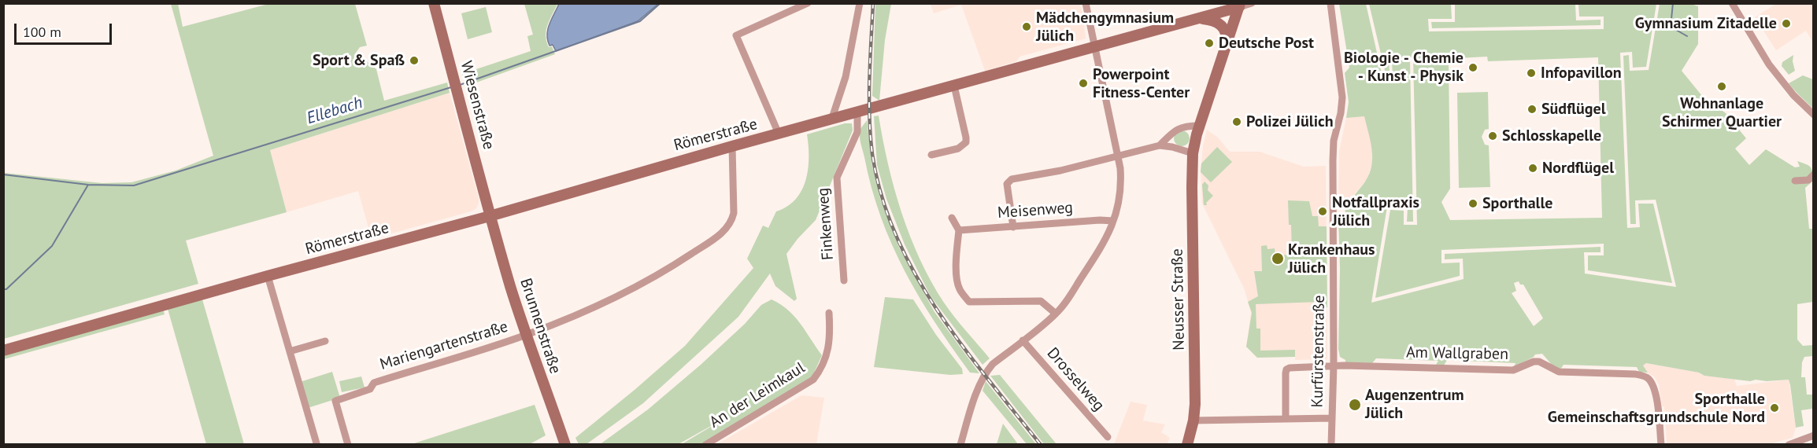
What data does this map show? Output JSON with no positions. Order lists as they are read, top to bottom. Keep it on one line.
{"streets":{"main road":["Wiesenstraße","Römerstraße","Neusser Straße","Brunnenstraße"],"street":["Meisenweg","Finkenweg","Mariengartenstraße","Kurfürstenstraße","Am Wallgraben","Drosselweg","An der Leimkaul"]},"crossings":[["Wiesenstraße","Römerstraße"],["Wiesenstraße","Brunnenstraße"],["Römerstraße","Finkenweg"],["Römerstraße","Neusser Straße"],["Römerstraße","Brunnenstraße"],["Römerstraße","Mariengartenstraße"],["Brunnenstraße","Mariengartenstraße"],["Kurfürstenstraße","Am Wallgraben"]],"water":["Ellebach"],"places":["Gymnasium Zitadelle","Mädchengymnasium Jülich","Deutsche Post","Sport & Spaß","Biologie - Chemie - Kunst - Physik","Infopavillon","Powerpoint Fitness-Center","Wohnanlage Schirmer Quartier","Südflügel","Polizei Jülich","Schlosskapelle","Nordflügel","Sporthalle","Notfallpraxis Jülich","Krankenhaus Jülich","Augenzentrum Jülich","Sporthalle Gemeinschaftsgrundschule Nord"],"scale_bar":"100 m"}
